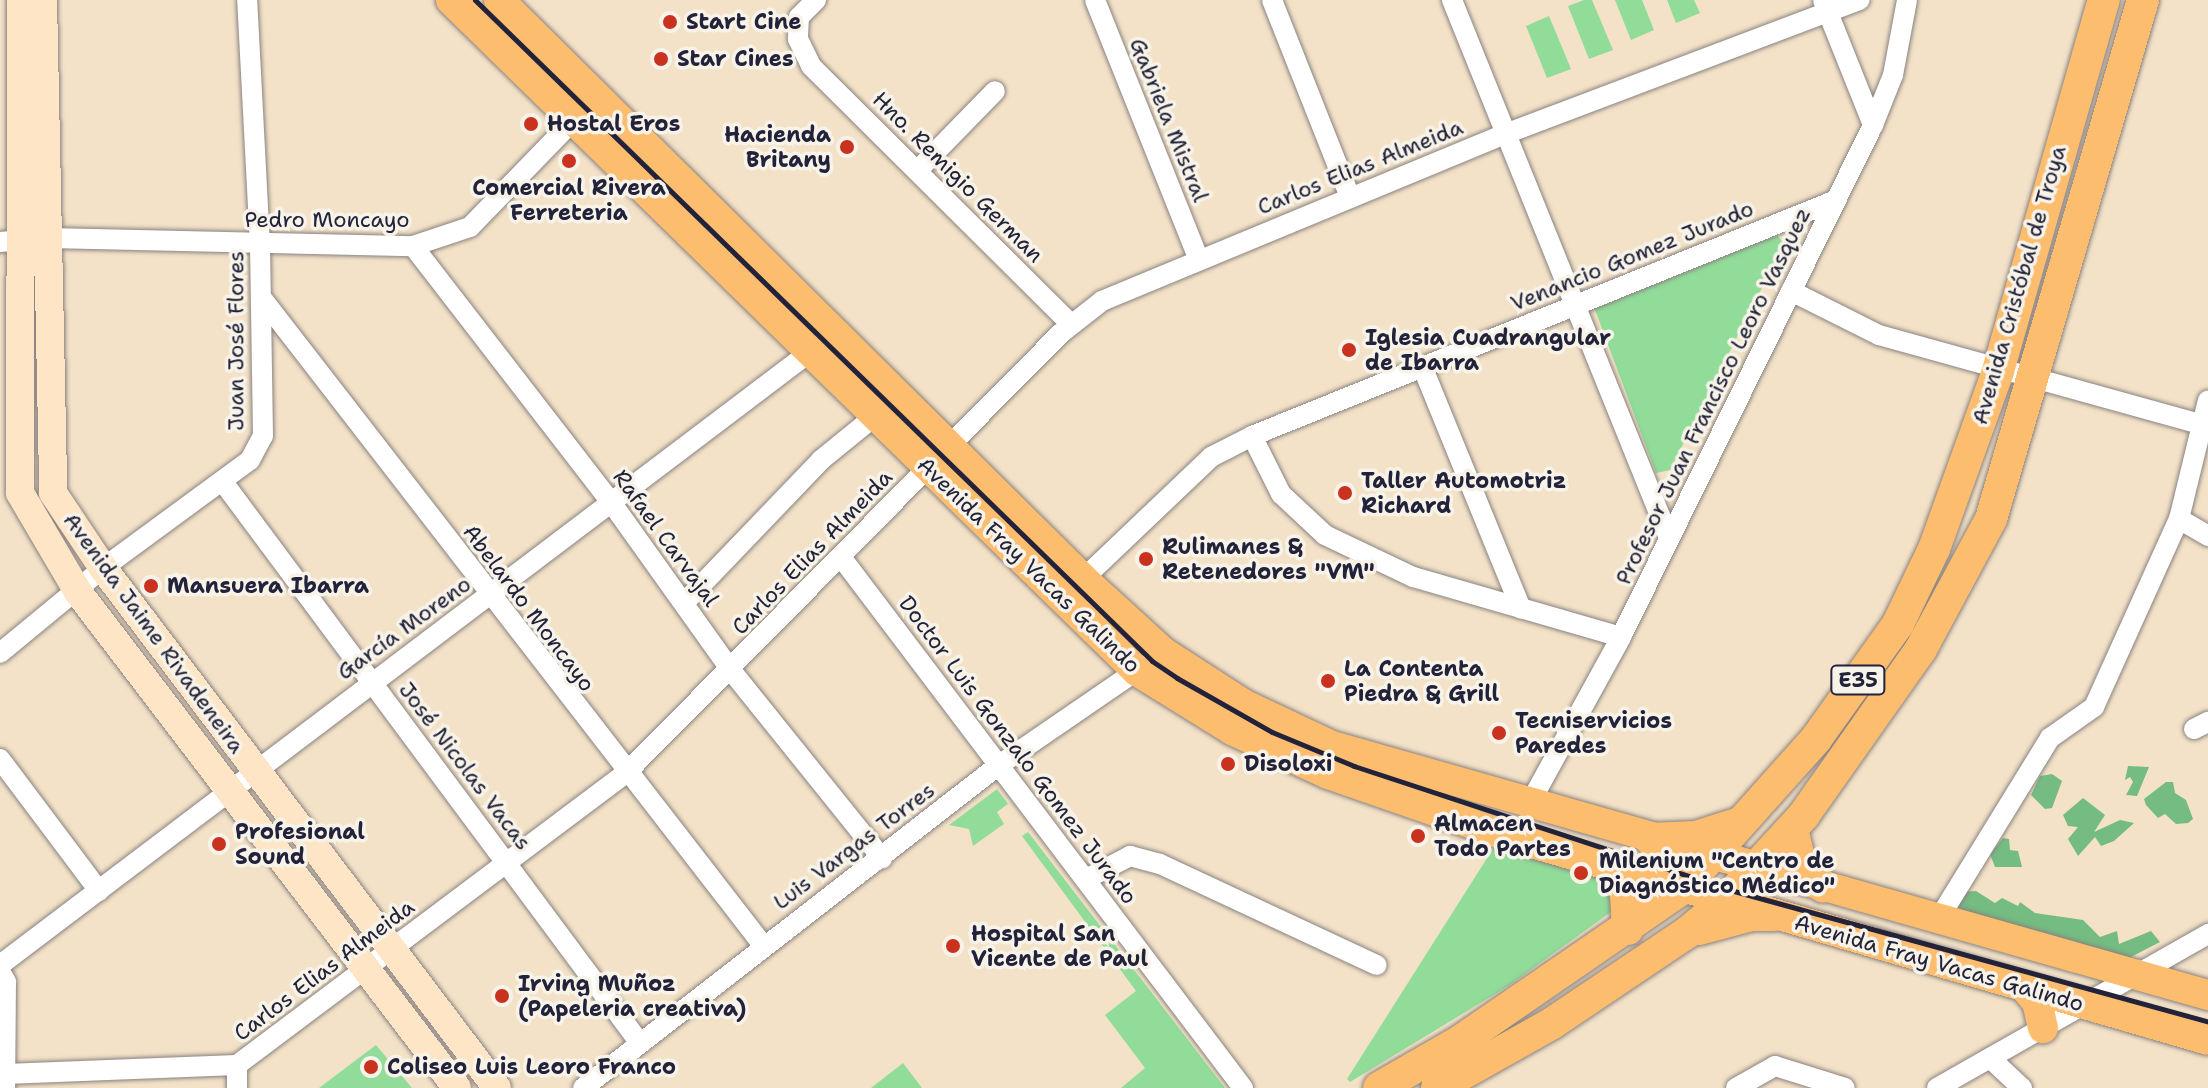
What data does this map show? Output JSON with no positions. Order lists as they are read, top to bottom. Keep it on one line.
{"streets":{"highway":["Avenida Cristóbal de Troya","E35"],"main road":["Avenida Fray Vacas Galindo","Avenida Jaime Rivadeneira"],"street":["Gabriela Mistral","Carlos Elias Almeida","Hno. Remigio German","Pedro Moncayo","Venancio Gomez Jurado","Juan José Flores","Profesor Juan Francisco Leoro Vasquez","Rafael Carvajal","Abelardo Moncayo","García Moreno","Doctor Luis Gonzalo Gomez Jurado","José Nicolas Vacas","Luis Vargas Torres"]},"crossings":[["Gabriela Mistral","Carlos Elias Almeida"],["Carlos Elias Almeida","Hno. Remigio German"],["Carlos Elias Almeida","Rafael Carvajal"],["Carlos Elias Almeida","Avenida Fray Vacas Galindo"],["Carlos Elias Almeida","Abelardo Moncayo"],["Carlos Elias Almeida","Avenida Jaime Rivadeneira"],["Carlos Elias Almeida","Doctor Luis Gonzalo Gomez Jurado"],["Carlos Elias Almeida","José Nicolas Vacas"],["Pedro Moncayo","Juan José Flores"],["Pedro Moncayo","Rafael Carvajal"],["Pedro Moncayo","Avenida Fray Vacas Galindo"],["Pedro Moncayo","Avenida Jaime Rivadeneira"],["Venancio Gomez Jurado","Profesor Juan Francisco Leoro Vasquez"],["Venancio Gomez Jurado","Avenida Fray Vacas Galindo"],["Avenida Cristóbal de Troya","Avenida Fray Vacas Galindo"],["Juan José Flores","Abelardo Moncayo"],["Juan José Flores","Avenida Jaime Rivadeneira"],["Juan José Flores","José Nicolas Vacas"],["Profesor Juan Francisco Leoro Vasquez","Avenida Fray Vacas Galindo"],["Rafael Carvajal","García Moreno"],["Rafael Carvajal","Luis Vargas Torres"],["Avenida Fray Vacas Galindo","García Moreno"],["Avenida Fray Vacas Galindo","Luis Vargas Torres"],["Abelardo Moncayo","García Moreno"],["Abelardo Moncayo","Luis Vargas Torres"],["García Moreno","Avenida Jaime Rivadeneira"],["García Moreno","José Nicolas Vacas"],["Doctor Luis Gonzalo Gomez Jurado","Luis Vargas Torres"],["José Nicolas Vacas","Luis Vargas Torres"]],"places":["Start Cine","Star Cines","Hostal Eros","Hacienda Britany","Comercial Rivera Ferreteria","Iglesia Cuadrangular de Ibarra","Taller Automotriz Richard","Rulimanes & Retenedores \"VM\"","Mansuera Ibarra","La Contenta Piedra & Grill","Tecniservicios Paredes","Disoloxi","Almacen Todo Partes","Profesional Sound","Milenium \"Centro de Diagnóstico Médico\"","Hospital San Vicente de Paul","Irving Muñoz (Papeleria creativa)","Coliseo Luis Leoro Franco"]}
